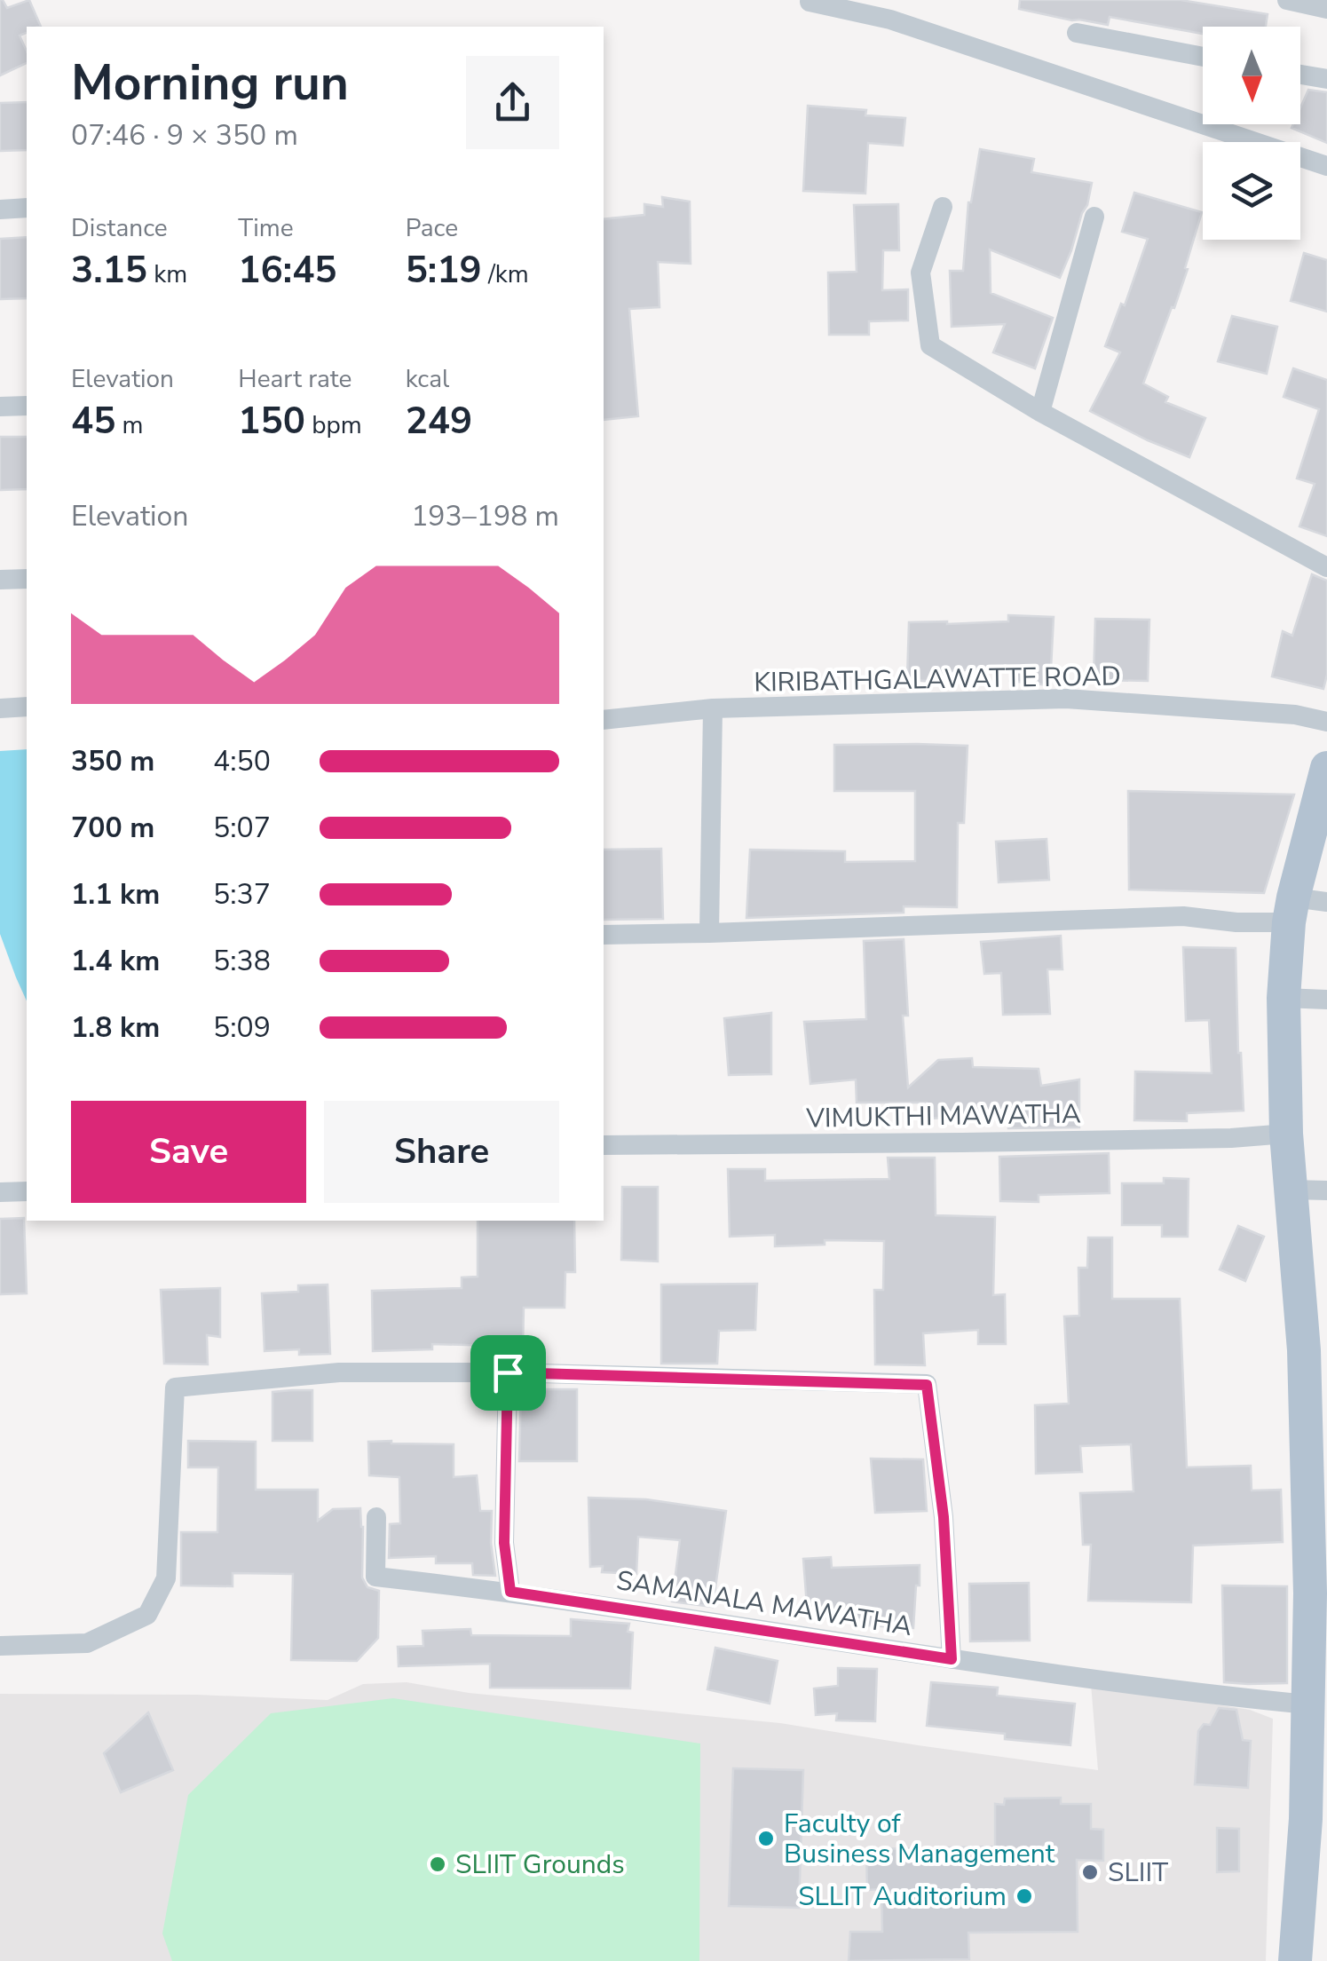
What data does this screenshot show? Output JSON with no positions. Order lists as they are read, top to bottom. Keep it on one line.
{"streets":{"street":["KIRIBATHGALAWATTE ROAD","VIMUKTHI MAWATHA","SAMANALA MAWATHA"]},"places":["Faculty of Business Management","SLIIT Grounds","SLIIT","SLLIT Auditorium"],"north":"bottom","page":{"heading":["Morning run","07:46 · 9 × 350 m"],"stats":[["Distance","3.15 km"],["Time","16:45"],["Pace","5:19 /km"],["Elevation","45 m"],["Heart rate","150 bpm"],["kcal","249"]],"chart":["Elevation","193–198 m"],"list":[{"name":"350 m","note":"4:50"},{"name":"700 m","note":"5:07"},{"name":"1.1 km","note":"5:37"},{"name":"1.4 km","note":"5:38"},{"name":"1.8 km","note":"5:09"}],"buttons":["Save","Share"]}}
